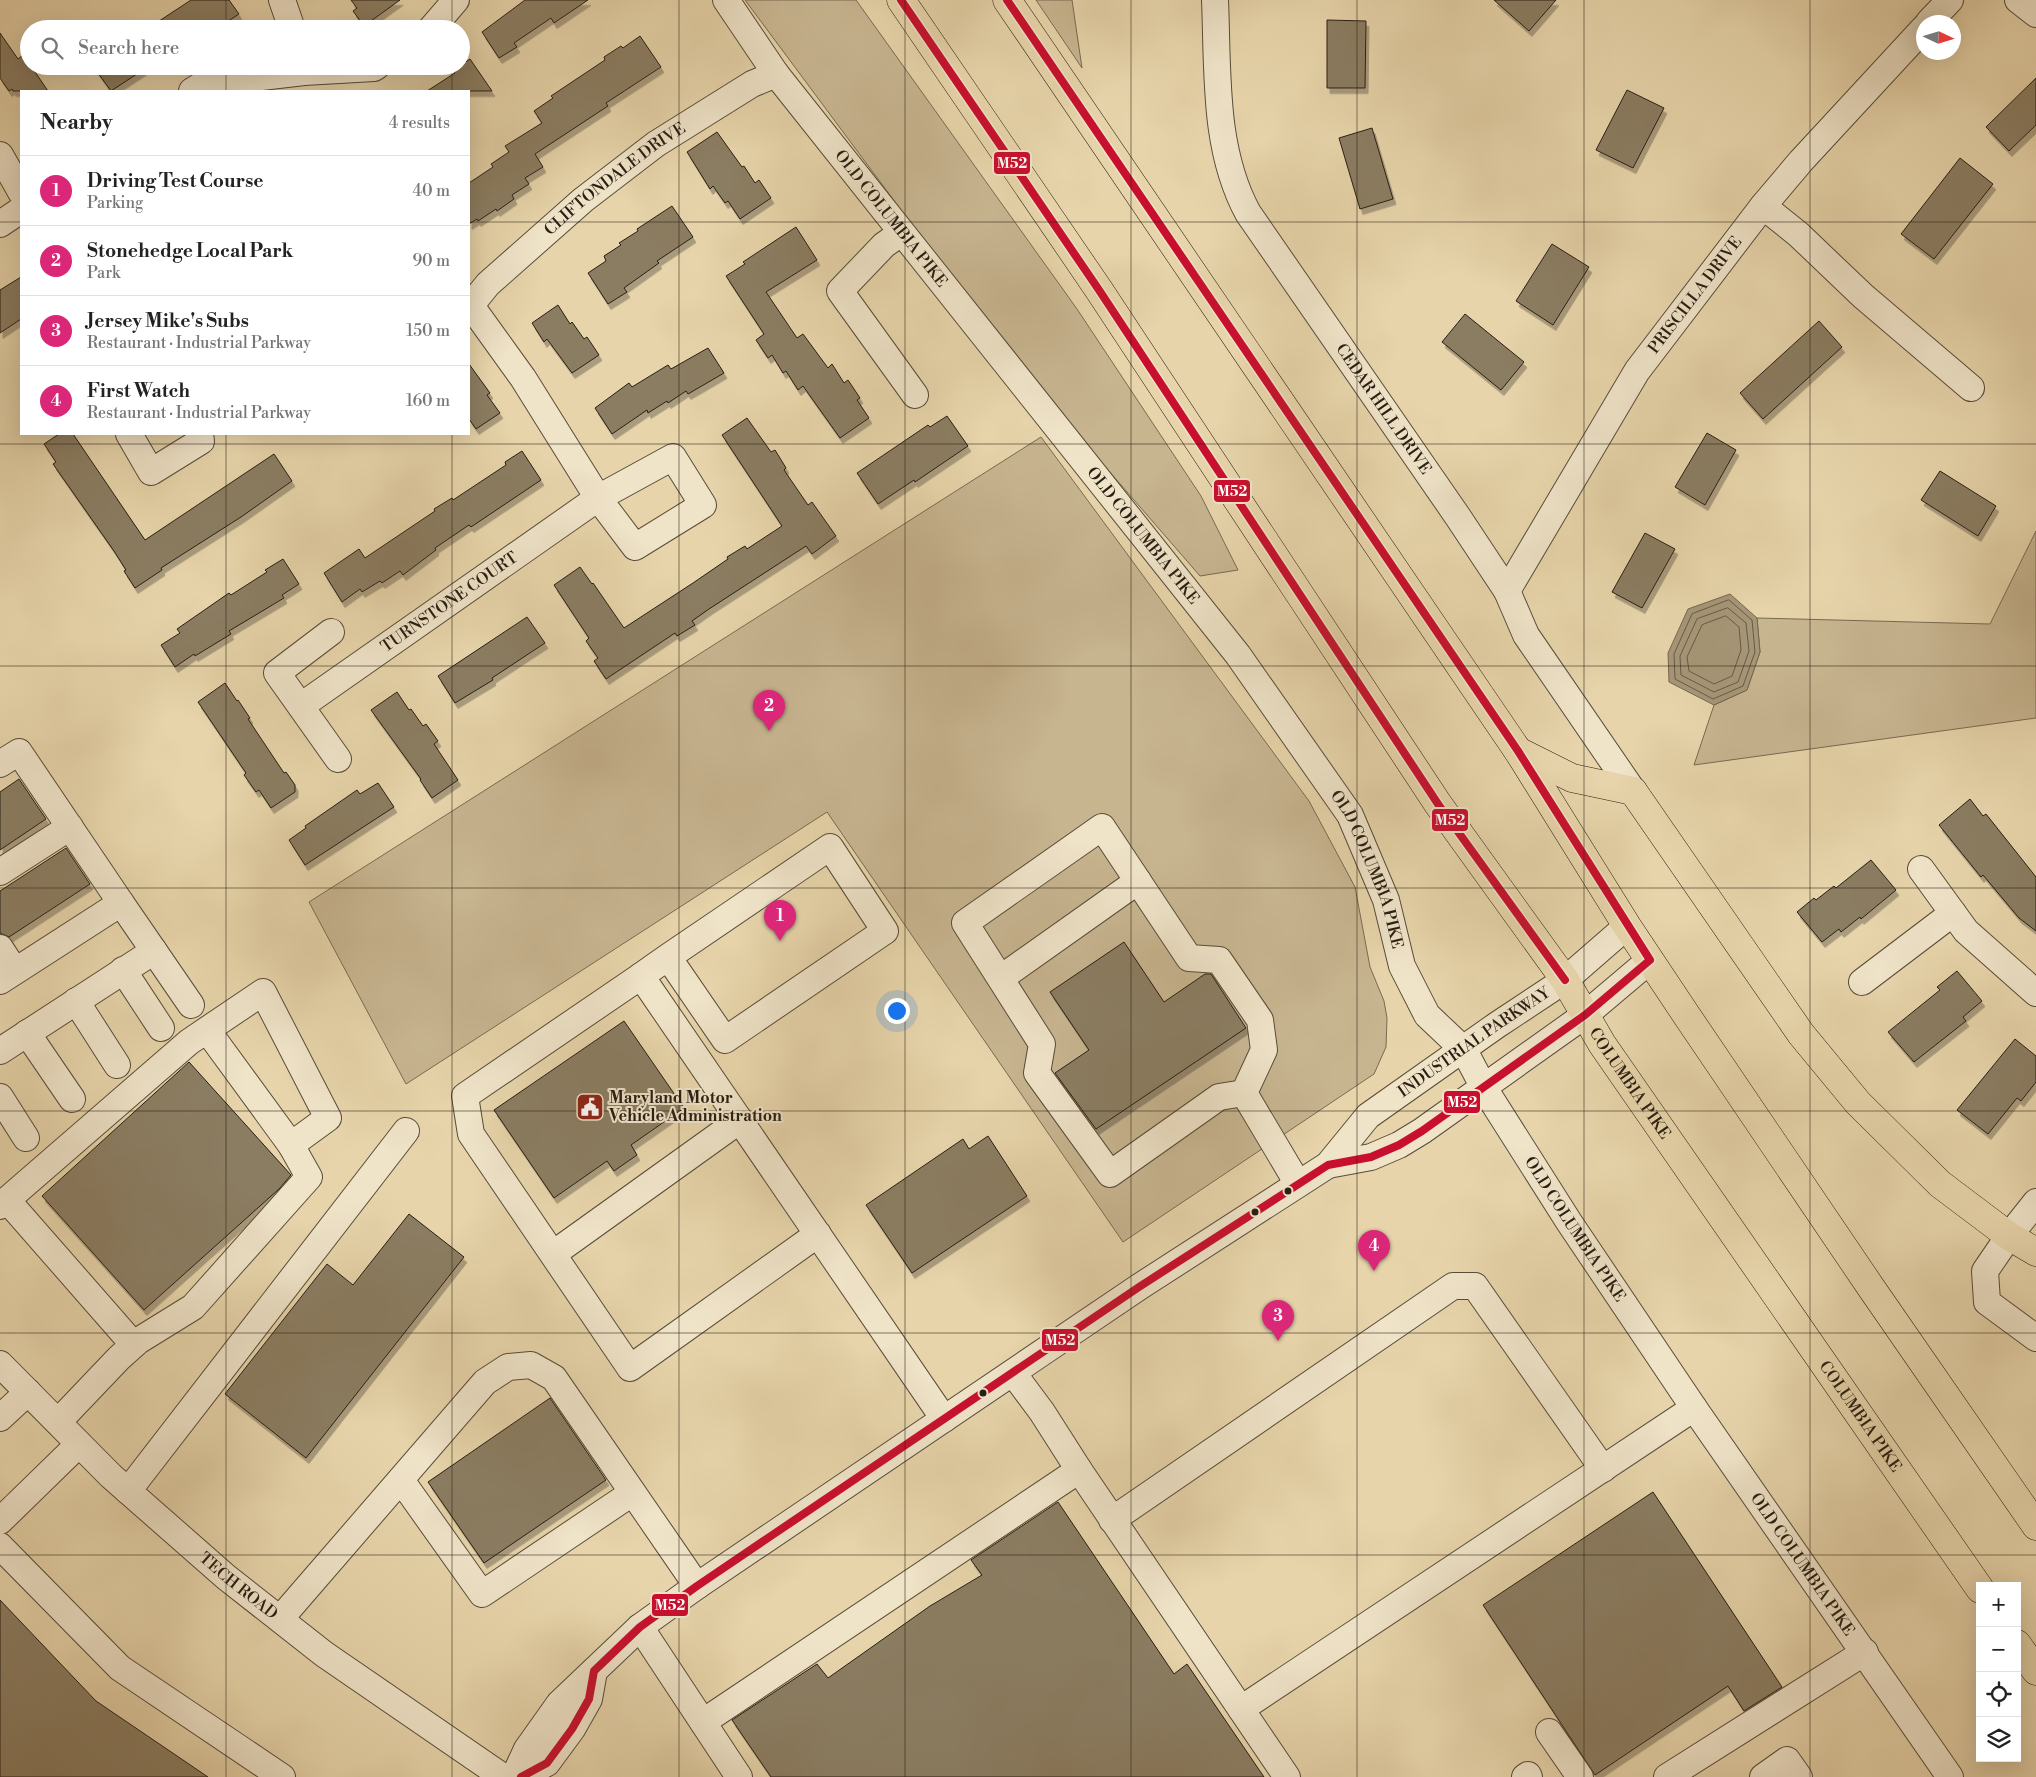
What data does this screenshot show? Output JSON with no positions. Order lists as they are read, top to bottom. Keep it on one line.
{"streets":{"main road":["COLUMBIA PIKE"],"street":["CLIFTONDALE DRIVE","OLD COLUMBIA PIKE","PRISCILLA DRIVE","CEDAR HILL DRIVE","TURNSTONE COURT","INDUSTRIAL PARKWAY","TECH ROAD"]},"crossings":[["CLIFTONDALE DRIVE","OLD COLUMBIA PIKE"],["CLIFTONDALE DRIVE","TURNSTONE COURT"],["OLD COLUMBIA PIKE","INDUSTRIAL PARKWAY"],["PRISCILLA DRIVE","CEDAR HILL DRIVE"],["INDUSTRIAL PARKWAY","COLUMBIA PIKE"]],"places":{"public building":["Maryland Motor Vehicle Administration"]},"lines":["transit line M52"],"north":"right","page":{"search":"Search here","heading":["Nearby","4 results"],"list":[{"mark":"1","name":"Driving Test Course","note":"Parking","value":"40 m"},{"mark":"2","name":"Stonehedge Local Park","note":"Park","value":"90 m"},{"mark":"3","name":"Jersey Mike's Subs","note":"Restaurant · Industrial Parkway","value":"150 m"},{"mark":"4","name":"First Watch","note":"Restaurant · Industrial Parkway","value":"160 m"}],"pins":["2","1","4","3"],"map_buttons":["+","−"]}}
